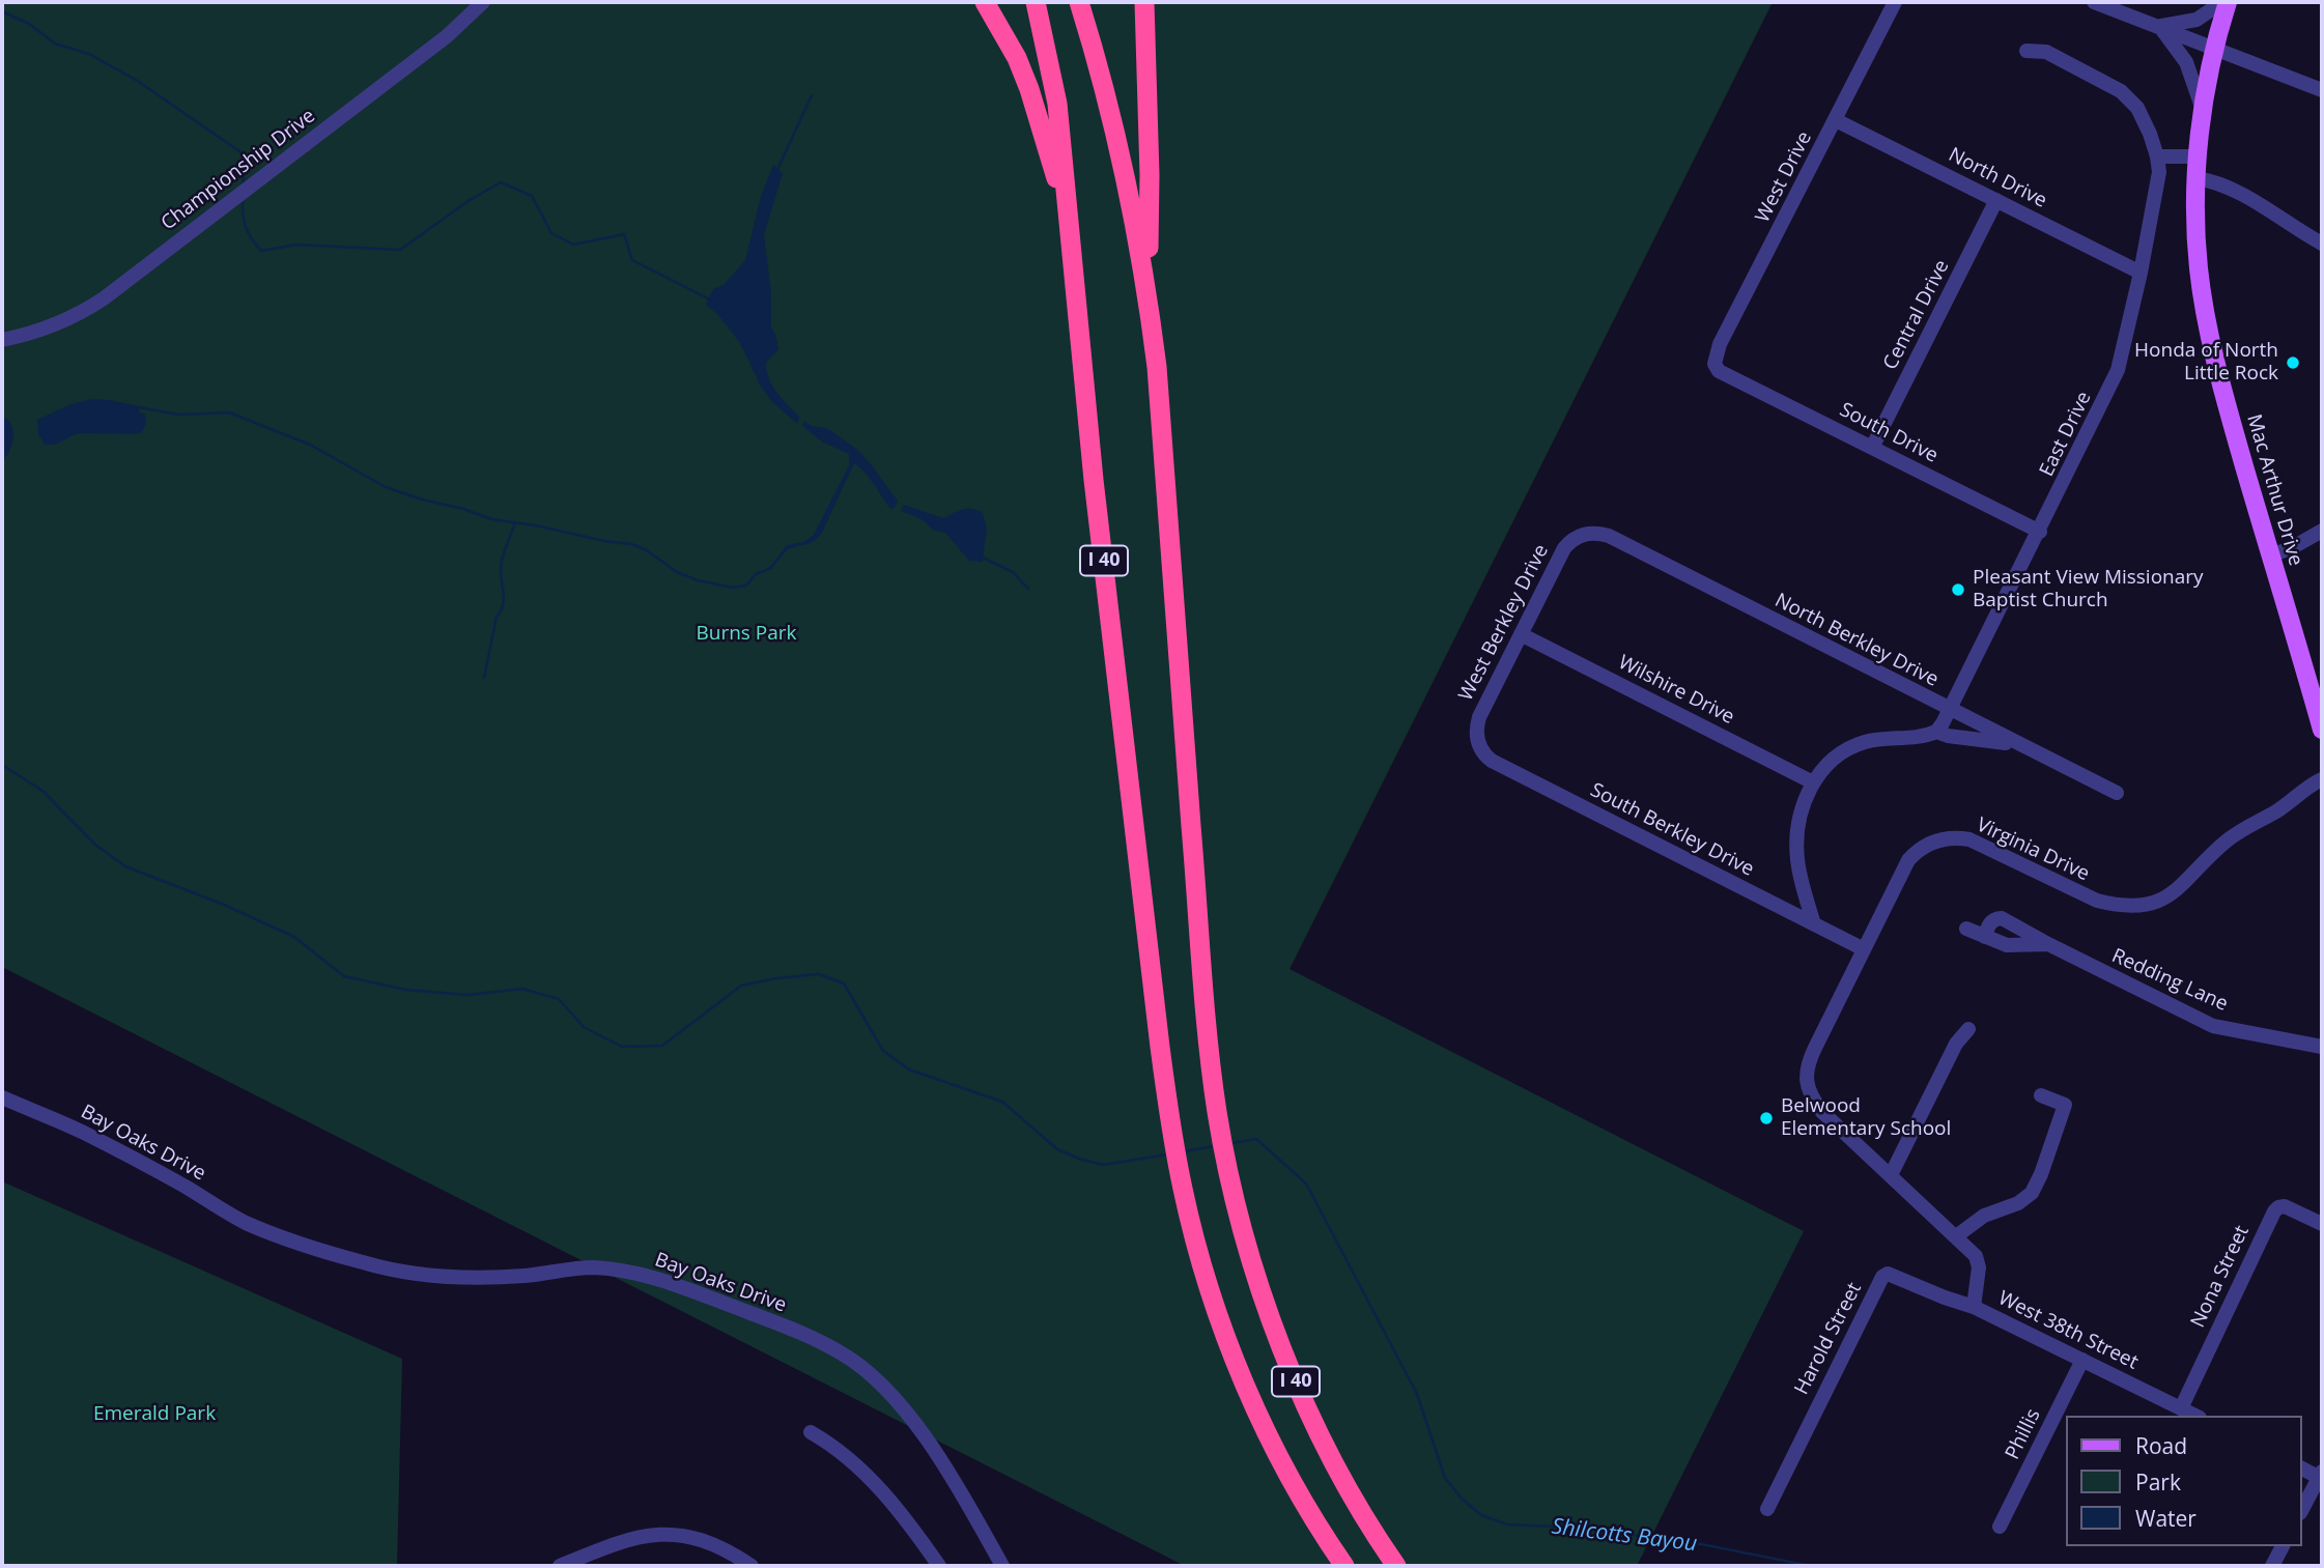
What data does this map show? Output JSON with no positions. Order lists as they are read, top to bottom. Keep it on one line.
{"streets":{"highway":["I 40"],"main road":["Mac Arthur Drive"],"street":["Championship Drive","West Drive","North Drive","Central Drive","South Drive","East Drive","West Berkley Drive","North Berkley Drive","Wilshire Drive","South Berkley Drive","Virginia Drive","Redding Lane","Bay Oaks Drive","Nona Street","West 38th Street","Harold Street","Phillis"]},"crossings":[["West Drive","North Drive"],["West Drive","South Drive"],["North Drive","Central Drive"],["North Drive","East Drive"],["Central Drive","South Drive"],["South Drive","East Drive"],["East Drive","North Berkley Drive"],["West Berkley Drive","North Berkley Drive"],["West Berkley Drive","Wilshire Drive"],["West Berkley Drive","South Berkley Drive"],["South Berkley Drive","Virginia Drive"],["Virginia Drive","West 38th Street"],["Nona Street","West 38th Street"],["West 38th Street","Harold Street"],["West 38th Street","Phillis"]],"water":["Shilcotts Bayou"],"parks":["Burns Park","Emerald Park"],"places":["Honda of North Little Rock","Pleasant View Missionary Baptist Church","Belwood Elementary School"],"legend":["Road","Park","Water"]}
